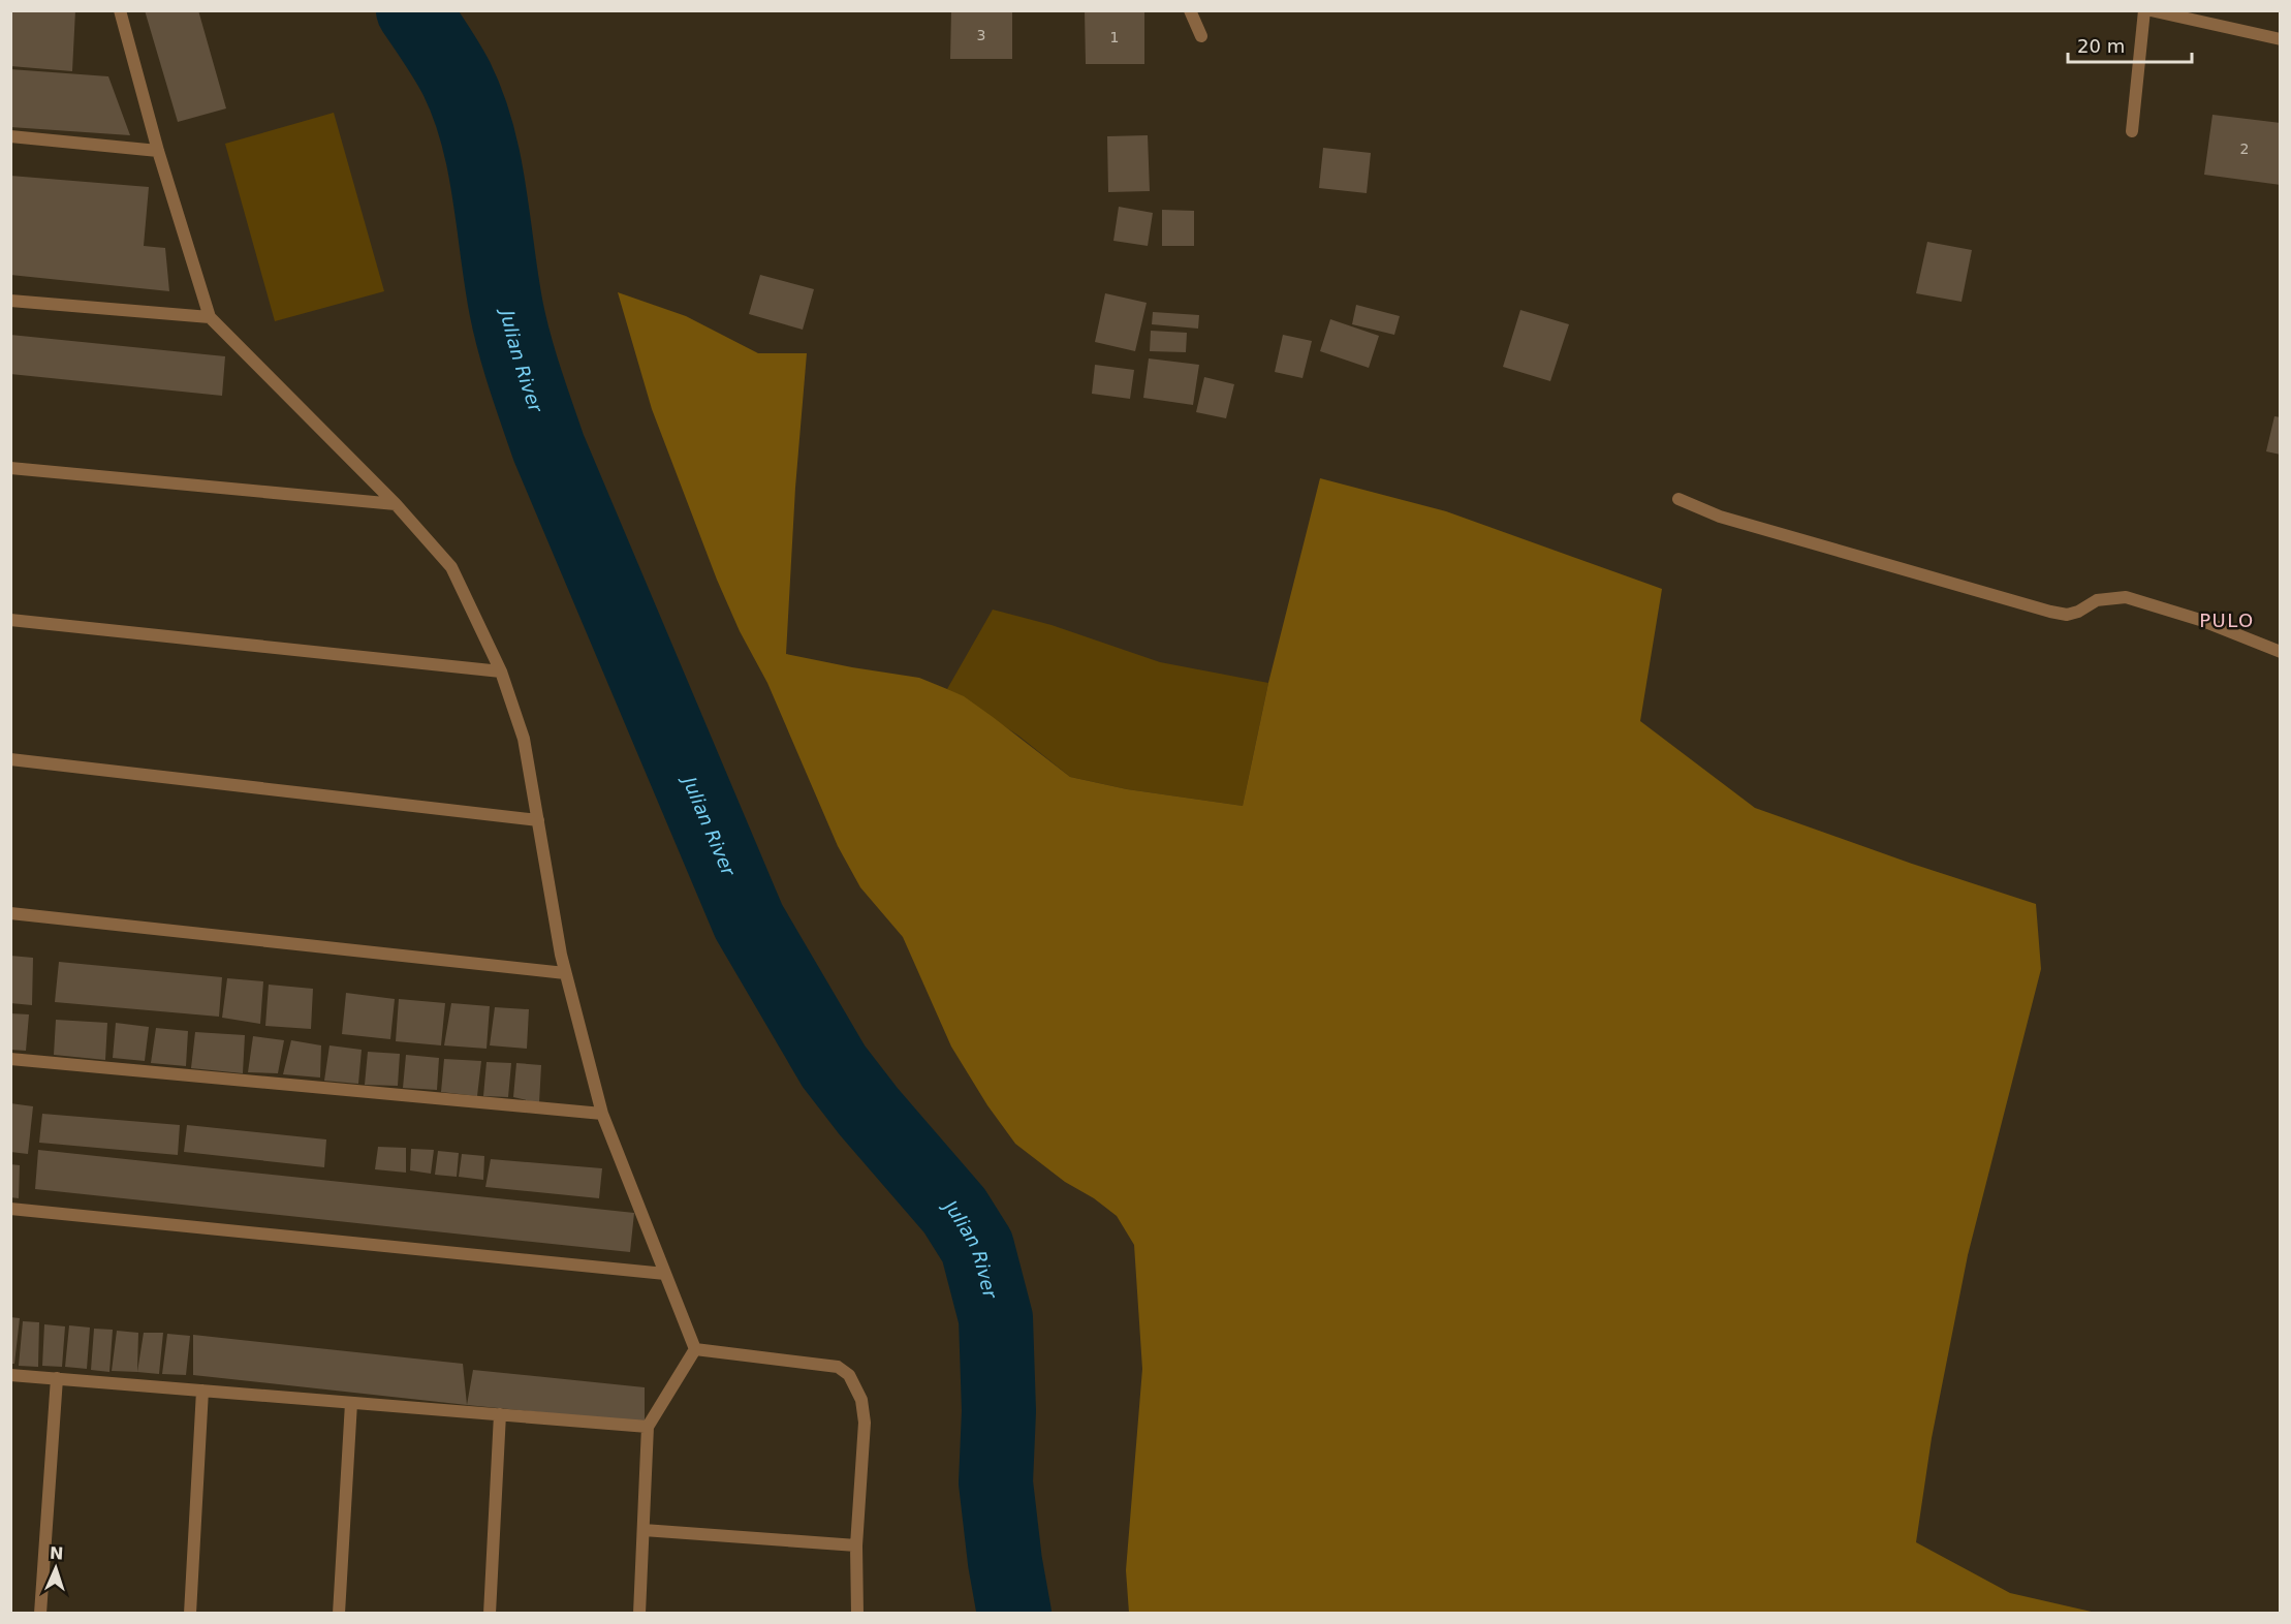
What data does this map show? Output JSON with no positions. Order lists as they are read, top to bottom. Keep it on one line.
{"districts":["PULO"],"water":["Julian River"],"house_numbers":["3","1","2"],"scale_bar":"20 m","north":"top"}
